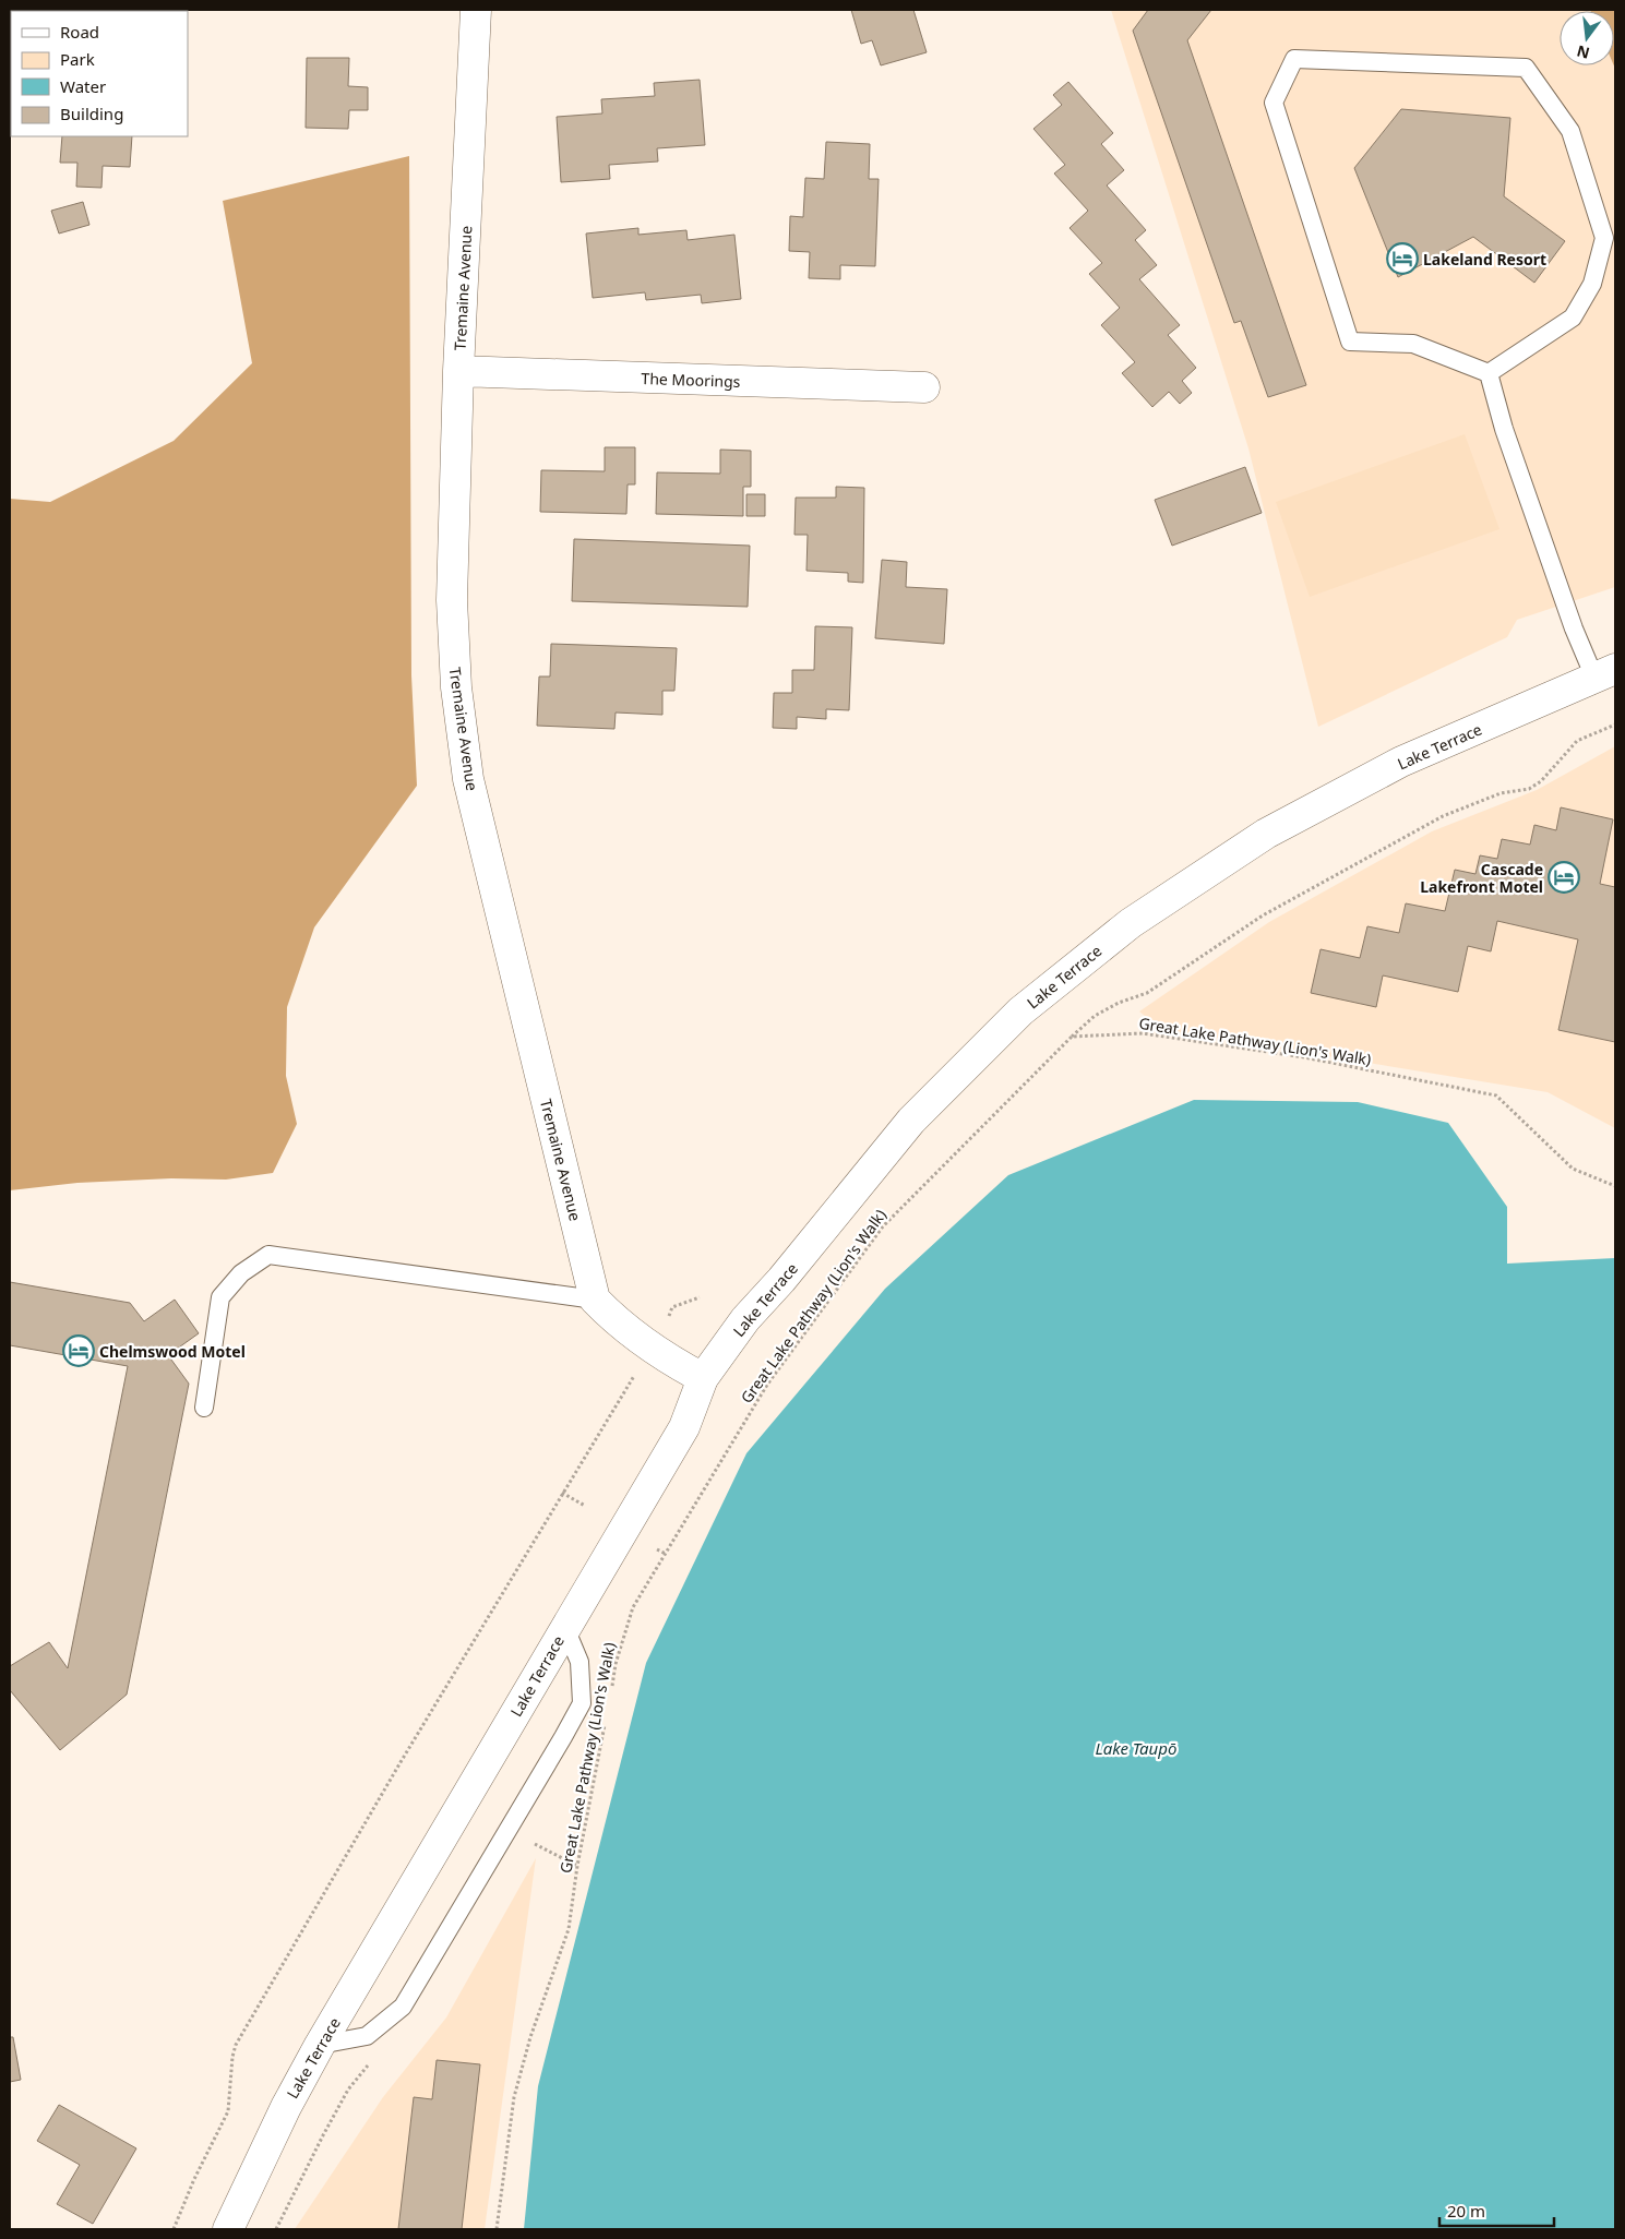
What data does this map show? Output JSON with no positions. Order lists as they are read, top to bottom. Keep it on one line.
{"streets":{"main road":["Tremaine Avenue","The Moorings","Lake Terrace"],"path":["Great Lake Pathway (Lion's Walk)"]},"crossings":[["Tremaine Avenue","The Moorings"]],"water":["Lake Taupō"],"places":{"hotel":["Lakeland Resort","Cascade Lakefront Motel","Chelmswood Motel"]},"legend":["Road","Park","Water","Building"],"scale_bar":"20 m","north":"bottom"}
